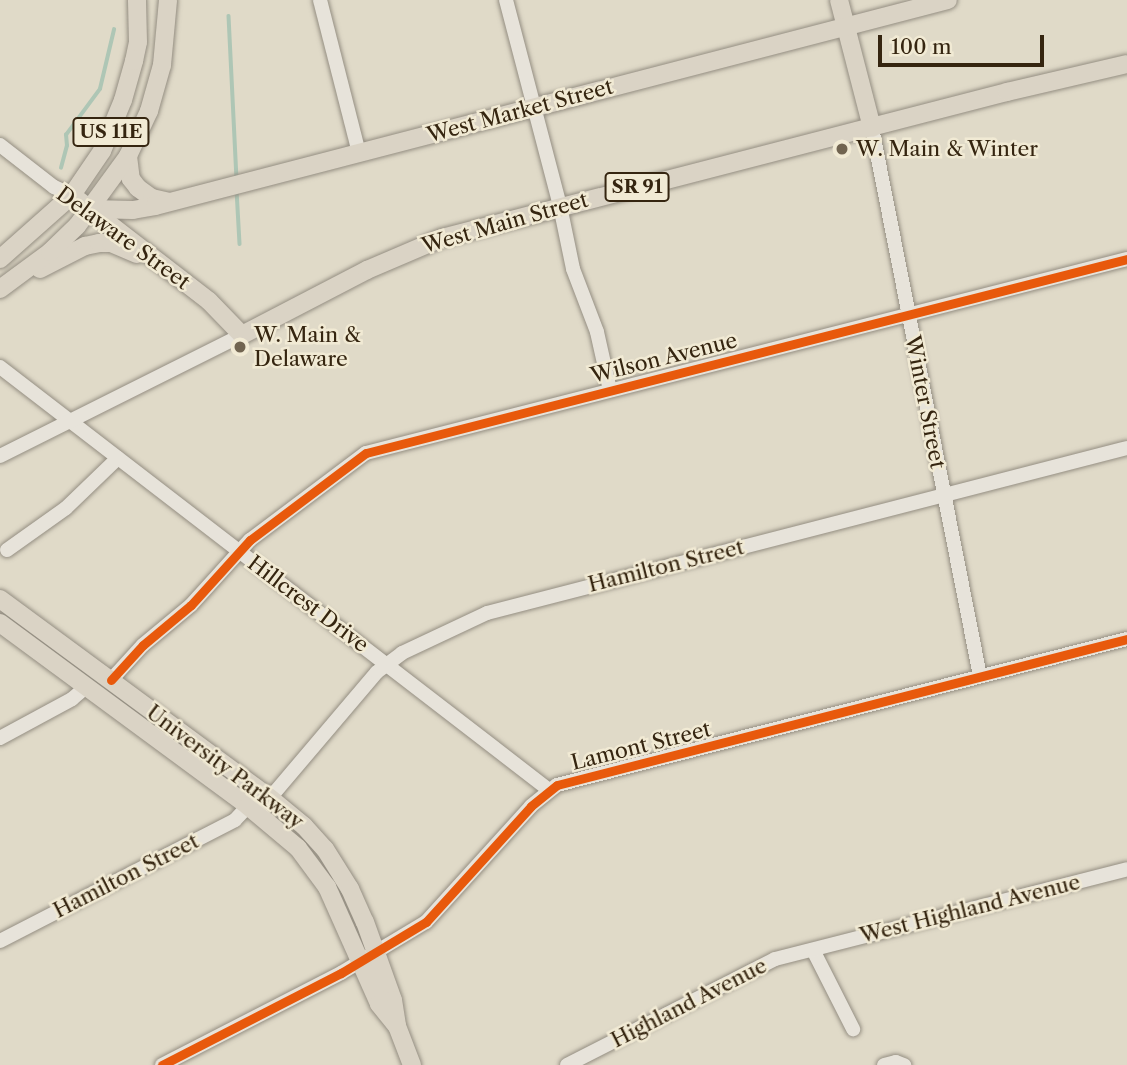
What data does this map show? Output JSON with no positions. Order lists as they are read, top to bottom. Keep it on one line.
{"streets":{"main road":["West Market Street","US 11E","SR 91","West Main Street","Delaware Street","University Parkway"],"street":["Wilson Avenue","Winter Street","Hamilton Street","Hillcrest Drive","Lamont Street","West Highland Avenue","Highland Avenue"]},"crossings":[["West Market Street","US 11E"],["West Market Street","Delaware Street"],["US 11E","Delaware Street"],["West Main Street","Delaware Street"],["West Main Street","Winter Street"],["West Main Street","Hillcrest Drive"],["Wilson Avenue","Winter Street"],["Wilson Avenue","Hillcrest Drive"],["Wilson Avenue","University Parkway"],["Winter Street","Hamilton Street"],["Winter Street","Lamont Street"],["Hamilton Street","Hillcrest Drive"],["Hamilton Street","University Parkway"],["Hillcrest Drive","Lamont Street"],["Lamont Street","University Parkway"],["West Highland Avenue","Highland Avenue"]],"places":["W. Main & Winter","W. Main & Delaware"],"scale_bar":"100 m"}
